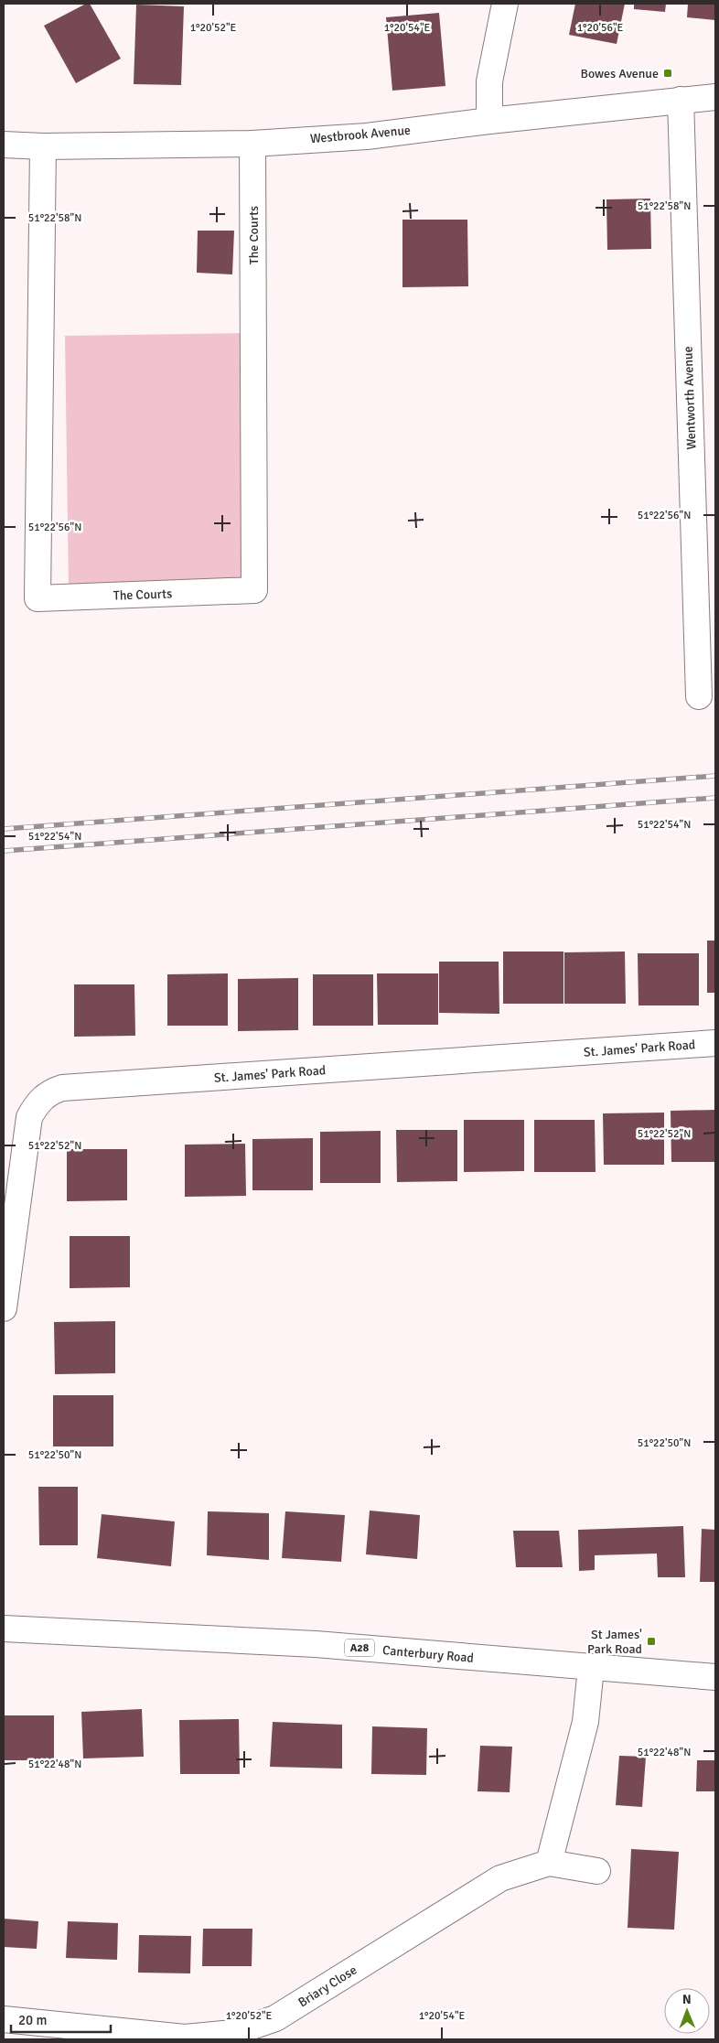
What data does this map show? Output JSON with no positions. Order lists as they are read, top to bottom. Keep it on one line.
{"streets":{"main road":["Westbrook Avenue","The Courts","Wentworth Avenue","St. James' Park Road","A28","Canterbury Road","Briary Close"]},"crossings":[["Westbrook Avenue","The Courts"],["Westbrook Avenue","Wentworth Avenue"]],"places":{"transit":["Bowes Avenue","St James' Park Road"]},"scale_bar":"20 m","north":"top","coordinates":["1°20'52\"E","1°20'54\"E","1°20'56\"E","51°22'58\"N","51°22'56\"N","51°22'54\"N","51°22'52\"N","51°22'50\"N","51°22'48\"N"]}
